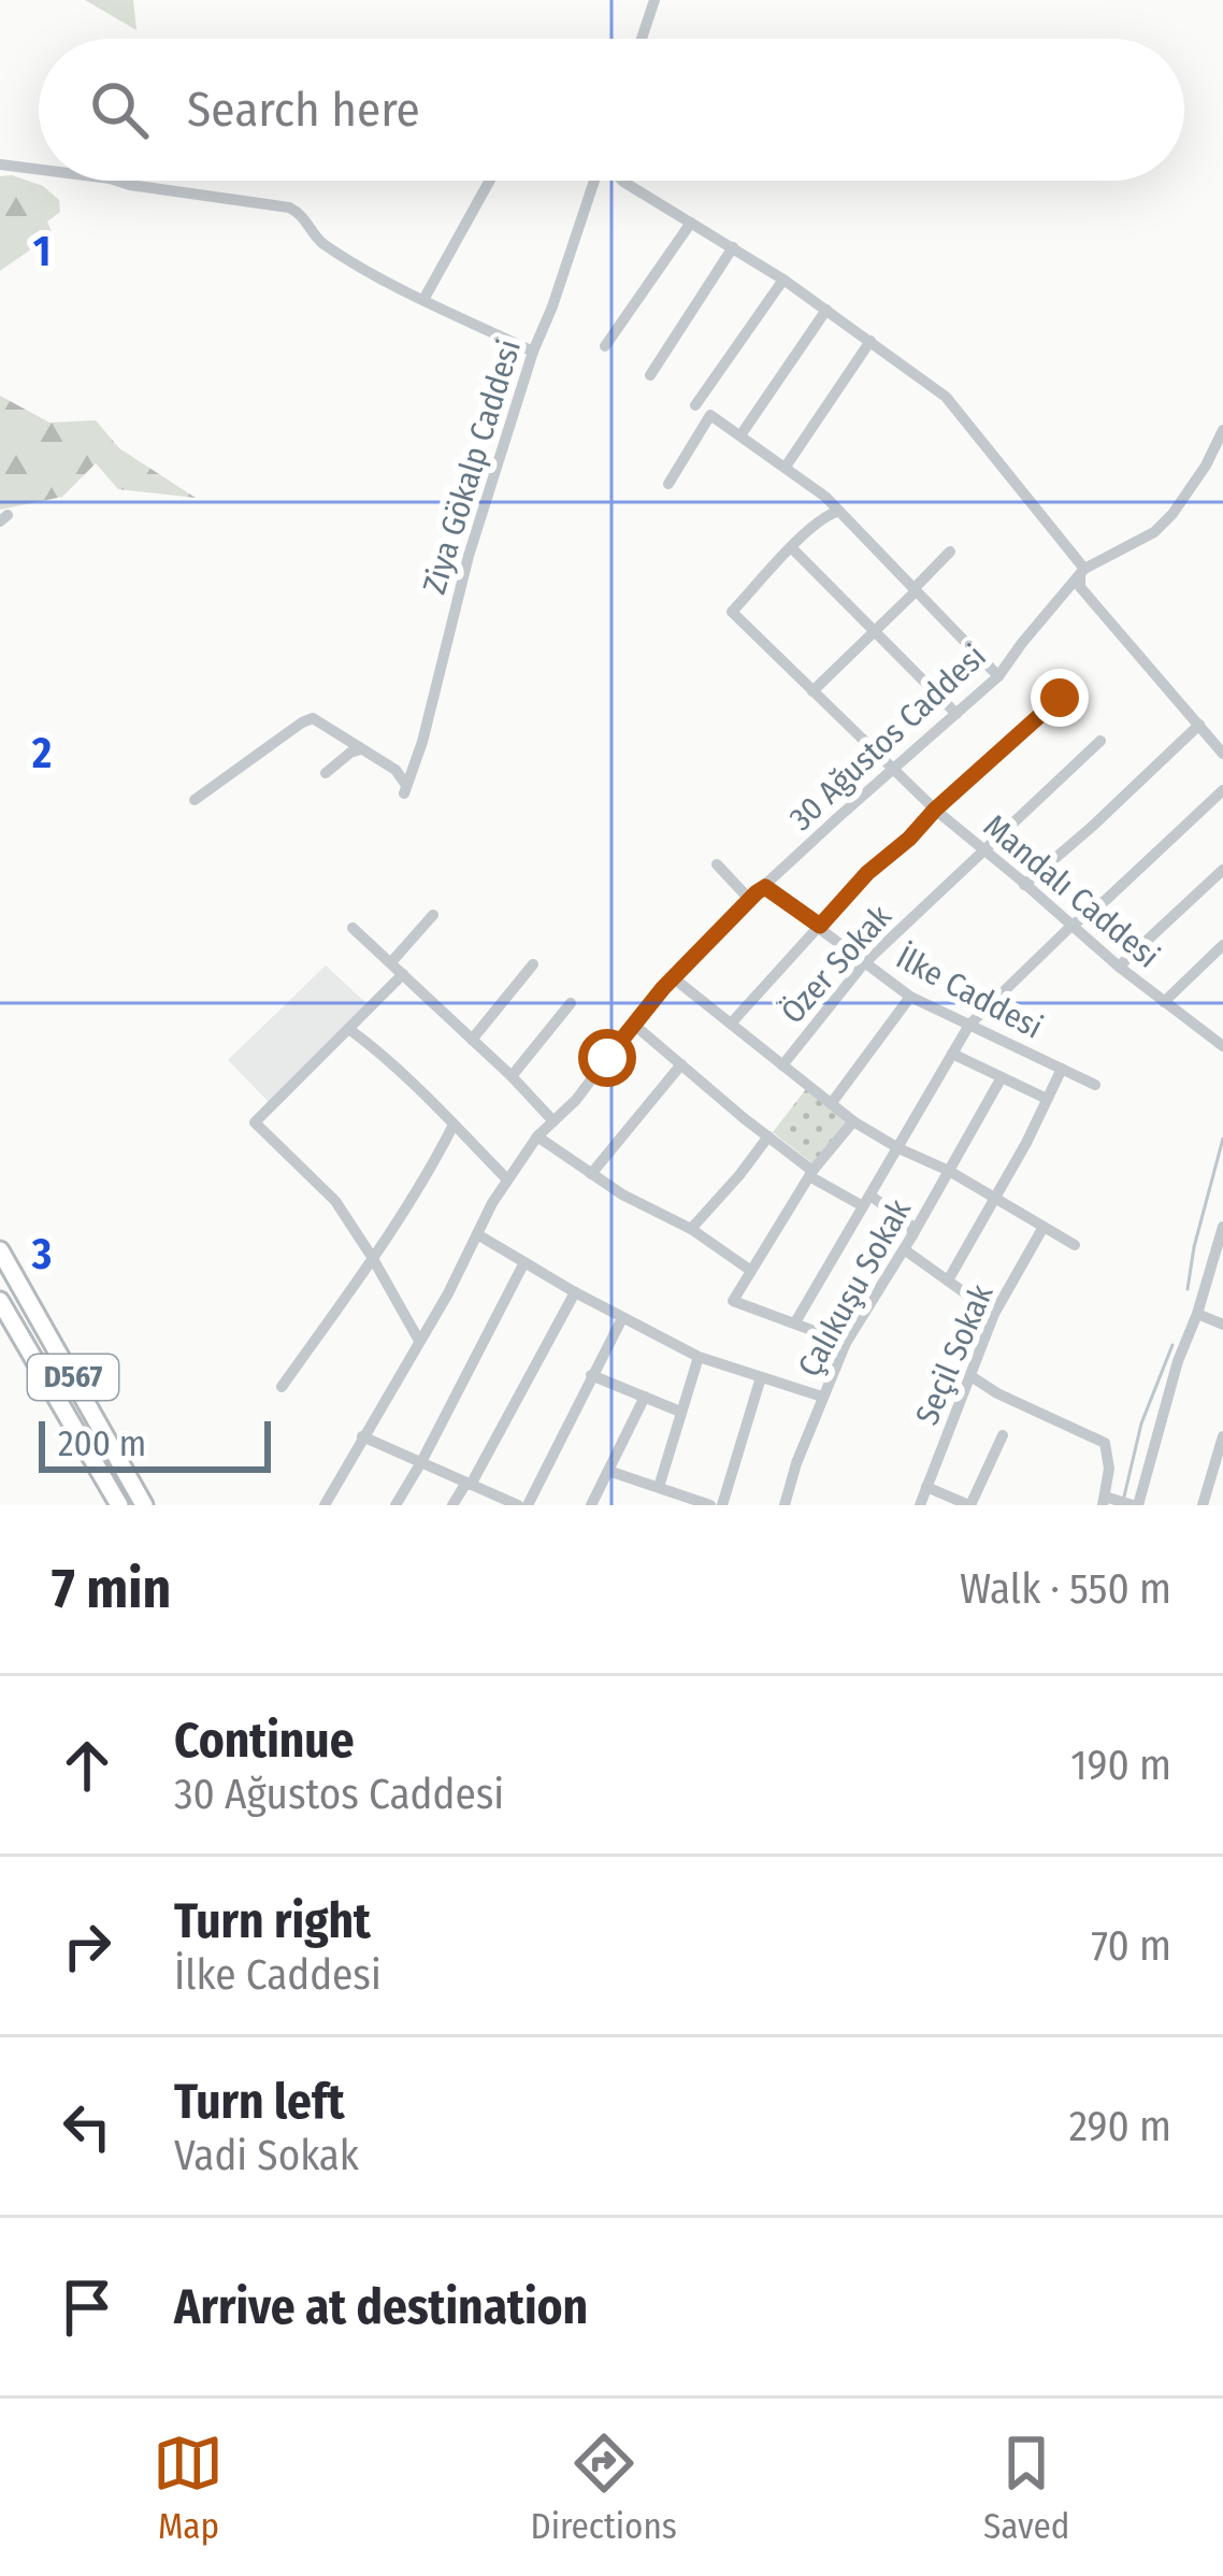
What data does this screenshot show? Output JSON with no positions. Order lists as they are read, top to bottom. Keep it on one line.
{"streets":{"highway":["D567"],"street":["Ziya Gökalp Caddesi","30 Ağustos Caddesi","Mandalı Caddesi","Özer Sokak","İlke Caddesi","Çalıkuşu Sokak","Seçil Sokak"]},"crossings":[["30 Ağustos Caddesi","Mandalı Caddesi"],["30 Ağustos Caddesi","İlke Caddesi"],["Mandalı Caddesi","Özer Sokak"],["Özer Sokak","İlke Caddesi"]],"scale_bar":"200 m","page":{"search":"Search here","scale":"200 m","heading":["7 min","Walk · 550 m"],"list":[["Continue","30 Ağustos Caddesi","190 m"],["Turn right","İlke Caddesi","70 m"],["Turn left","Vadi Sokak","290 m"],"Arrive at destination"],"nav":["Map","Directions","Saved"]},"grid":{"rows":["1","2","3"]}}
